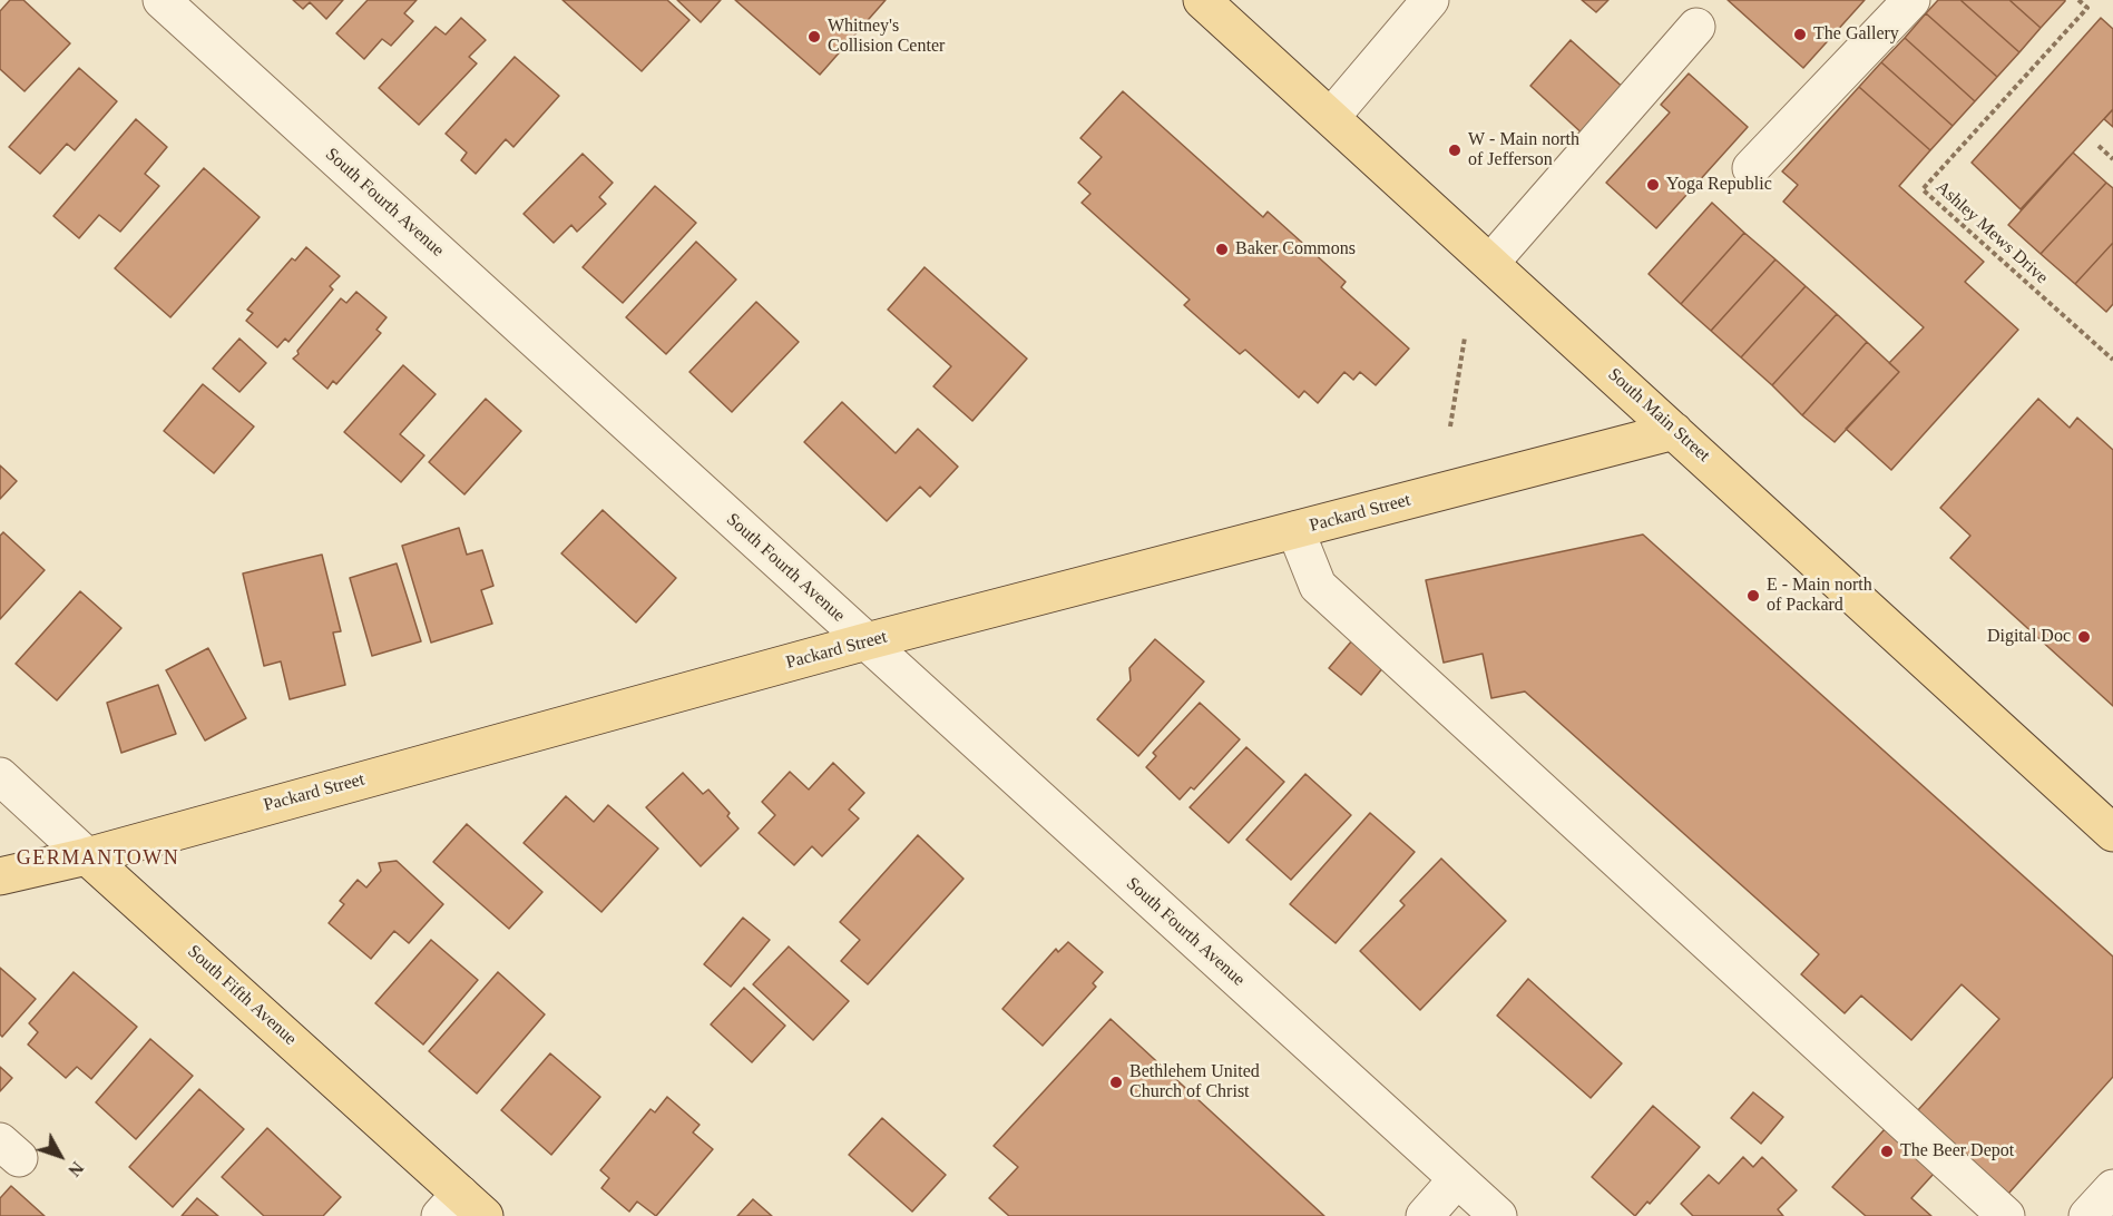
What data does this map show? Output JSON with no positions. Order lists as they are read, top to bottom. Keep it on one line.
{"streets":{"main road":["South Main Street","Packard Street","South Fifth Avenue"],"street":["South Fourth Avenue"],"path":["Ashley Mews Drive"]},"crossings":[["South Fourth Avenue","Packard Street"],["South Main Street","Packard Street"],["Packard Street","South Fifth Avenue"]],"districts":["GERMANTOWN"],"places":["The Gallery","Whitney's Collision Center","W - Main north of Jefferson","Yoga Republic","Baker Commons","E - Main north of Packard","Digital Doc","Bethlehem United Church of Christ","The Beer Depot"],"north":"bottom right"}
